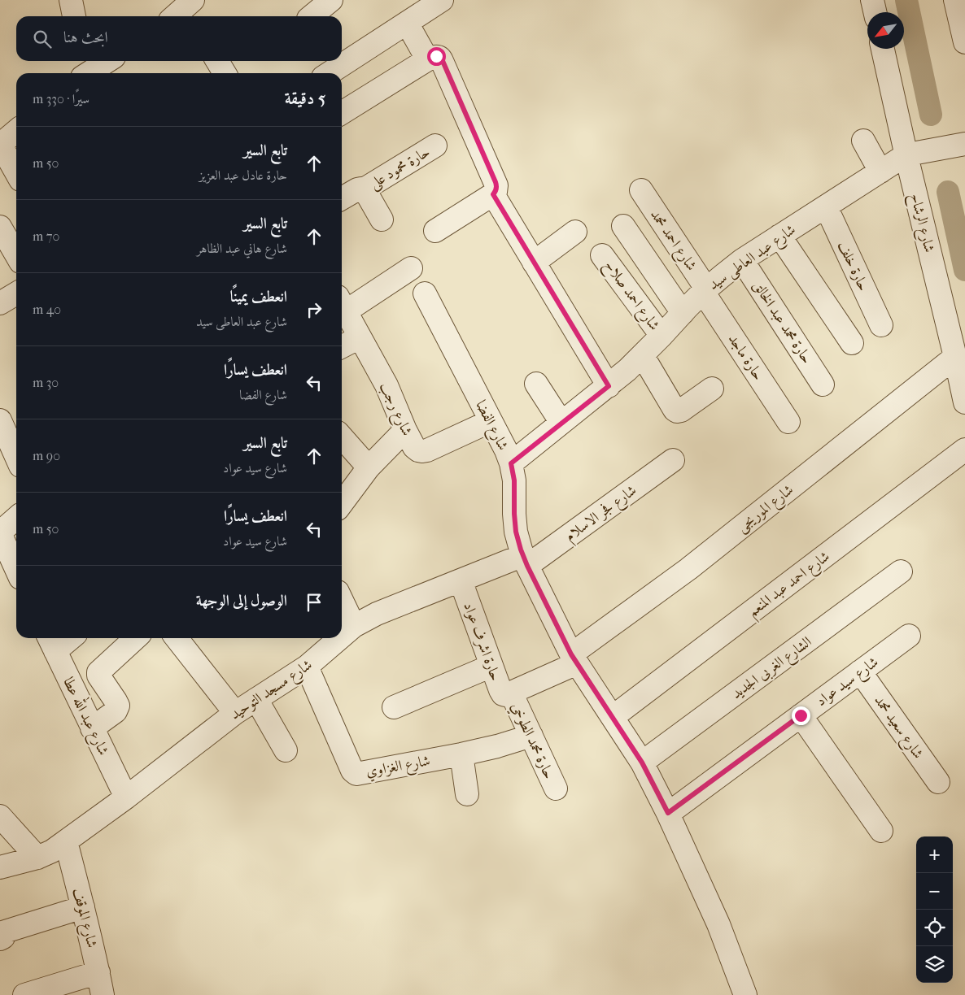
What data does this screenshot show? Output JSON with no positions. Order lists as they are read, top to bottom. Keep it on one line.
{"streets":{"street":["حارة محمود على","شارع الرشاح","شارع احمد محمد","شارع عبد العاطى سيد","حارة خلف","شارع احمد صلاح","حارة محمد عبد الخالق","حارة ماجد","شارع رجب","شارع الفضا","شارع الموريجى","شارع فجر الاسلام","شارع احمد عبد المنعم","حارة اشرف عواد","الشارع الغربى الجديد","شارع سيد عواد","شارع مسجد التوحيد","شارع عبد الله عطا","شارع سعيد محمد","حارة محمد الطوخي","شارع الغزاوي","شارع الموقف"]},"crossings":[["شارع الرشاح","شارع عبد العاطى سيد"],["شارع الرشاح","شارع الموريجى"],["شارع احمد محمد","شارع عبد العاطى سيد"],["شارع احمد محمد","حارة ماجد"],["شارع عبد العاطى سيد","حارة خلف"],["شارع عبد العاطى سيد","شارع احمد صلاح"],["شارع عبد العاطى سيد","حارة محمد عبد الخالق"],["شارع عبد العاطى سيد","حارة ماجد"],["شارع عبد العاطى سيد","شارع الفضا"],["شارع رجب","شارع الفضا"],["شارع الفضا","شارع فجر الاسلام"],["شارع الفضا","شارع مسجد التوحيد"],["شارع الموريجى","حارة اشرف عواد"],["شارع الموريجى","حارة محمد الطوخي"],["شارع فجر الاسلام","شارع مسجد التوحيد"],["حارة اشرف عواد","شارع مسجد التوحيد"],["حارة اشرف عواد","حارة محمد الطوخي"],["شارع سيد عواد","شارع سعيد محمد"],["شارع مسجد التوحيد","شارع عبد الله عطا"],["شارع مسجد التوحيد","شارع الغزاوي"],["شارع مسجد التوحيد","شارع الموقف"],["حارة محمد الطوخي","شارع الغزاوي"]],"north":"bottom left","page":{"search":"ابحث هنا","heading":["5 دقيقة","سيرًا · 330 m"],"list":[["تابع السير","حارة عادل عبد العزيز","50 m"],["تابع السير","شارع هاني عبد الظاهر","70 m"],["انعطف يمينًا","شارع عبد العاطى سيد","40 m"],["انعطف يسارًا","شارع الفضا","30 m"],["تابع السير","شارع سيد عواد","90 m"],["انعطف يسارًا","شارع سيد عواد","50 m"],"الوصول إلى الوجهة"],"map_buttons":["+","−"]}}
